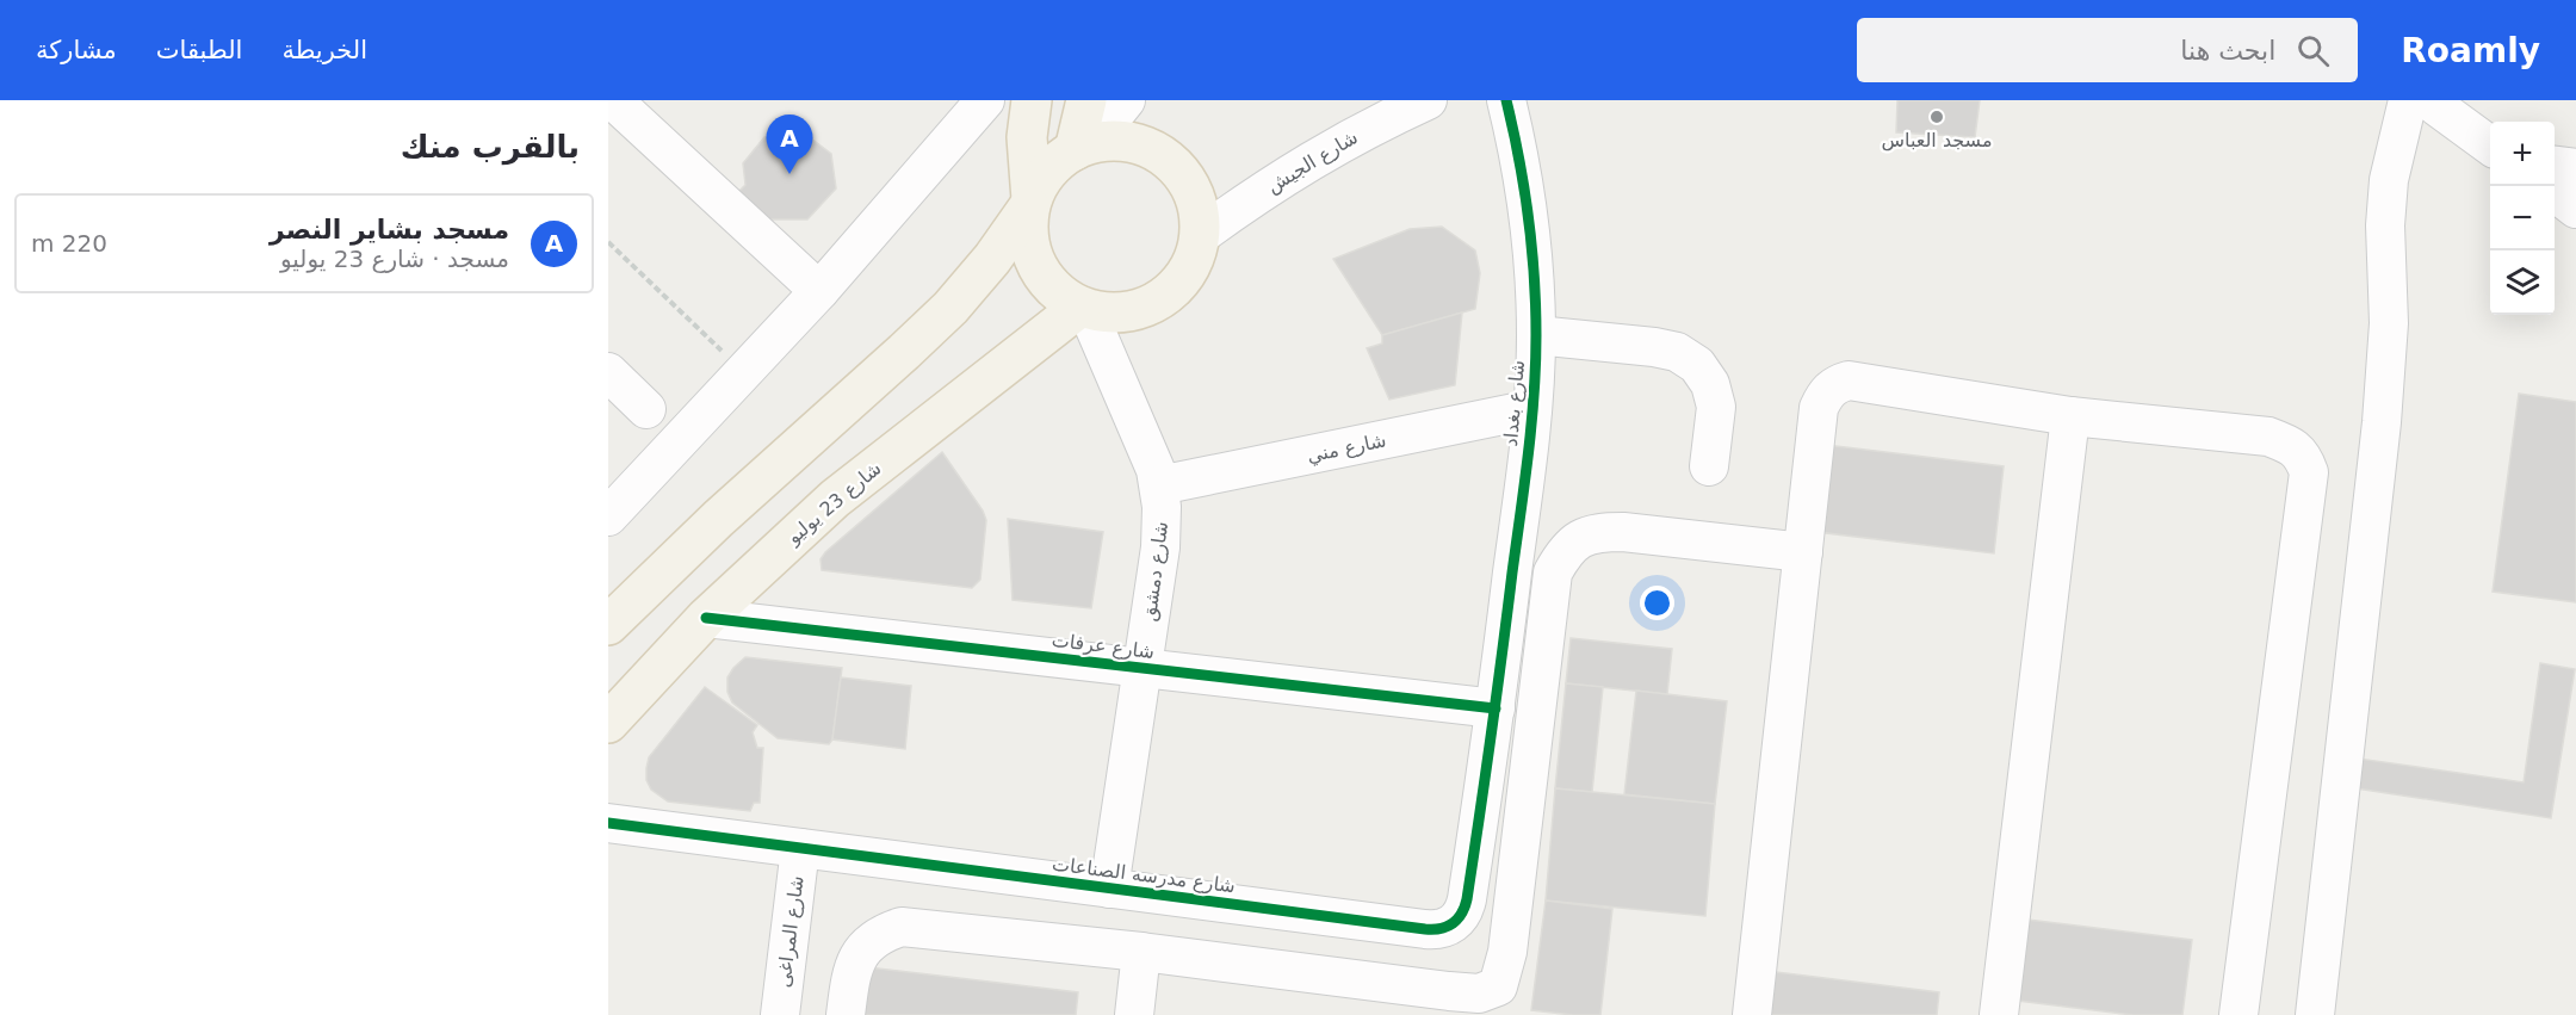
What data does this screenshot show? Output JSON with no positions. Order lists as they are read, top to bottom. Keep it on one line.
{"streets":{"main road":["شارع 23 يوليو"],"street":["شارع الجيش","شارع بغداد","شارع مني","شارع دمشق","شارع عرفات","شارع مدرسه الصناعات","شارع المراغى"]},"crossings":[["شارع الجيش","شارع 23 يوليو"],["شارع الجيش","شارع دمشق"],["شارع بغداد","شارع مني"],["شارع بغداد","شارع عرفات"],["شارع بغداد","شارع مدرسه الصناعات"],["شارع مني","شارع دمشق"],["شارع 23 يوليو","شارع دمشق"],["شارع 23 يوليو","شارع عرفات"],["شارع دمشق","شارع عرفات"],["شارع دمشق","شارع مدرسه الصناعات"],["شارع عرفات","شارع مدرسه الصناعات"],["شارع مدرسه الصناعات","شارع المراغى"]],"places":["مسجد العباس"],"page":{"header":"Roamly","search":"ابحث هنا","nav":["الخريطة","الطبقات","مشاركة"],"heading":"بالقرب منك","pins":"A","map_buttons":["+","−"],"list":[{"mark":"A","name":"مسجد بشاير النصر","note":"مسجد · شارع 23 يوليو","value":"220 m"}]}}
